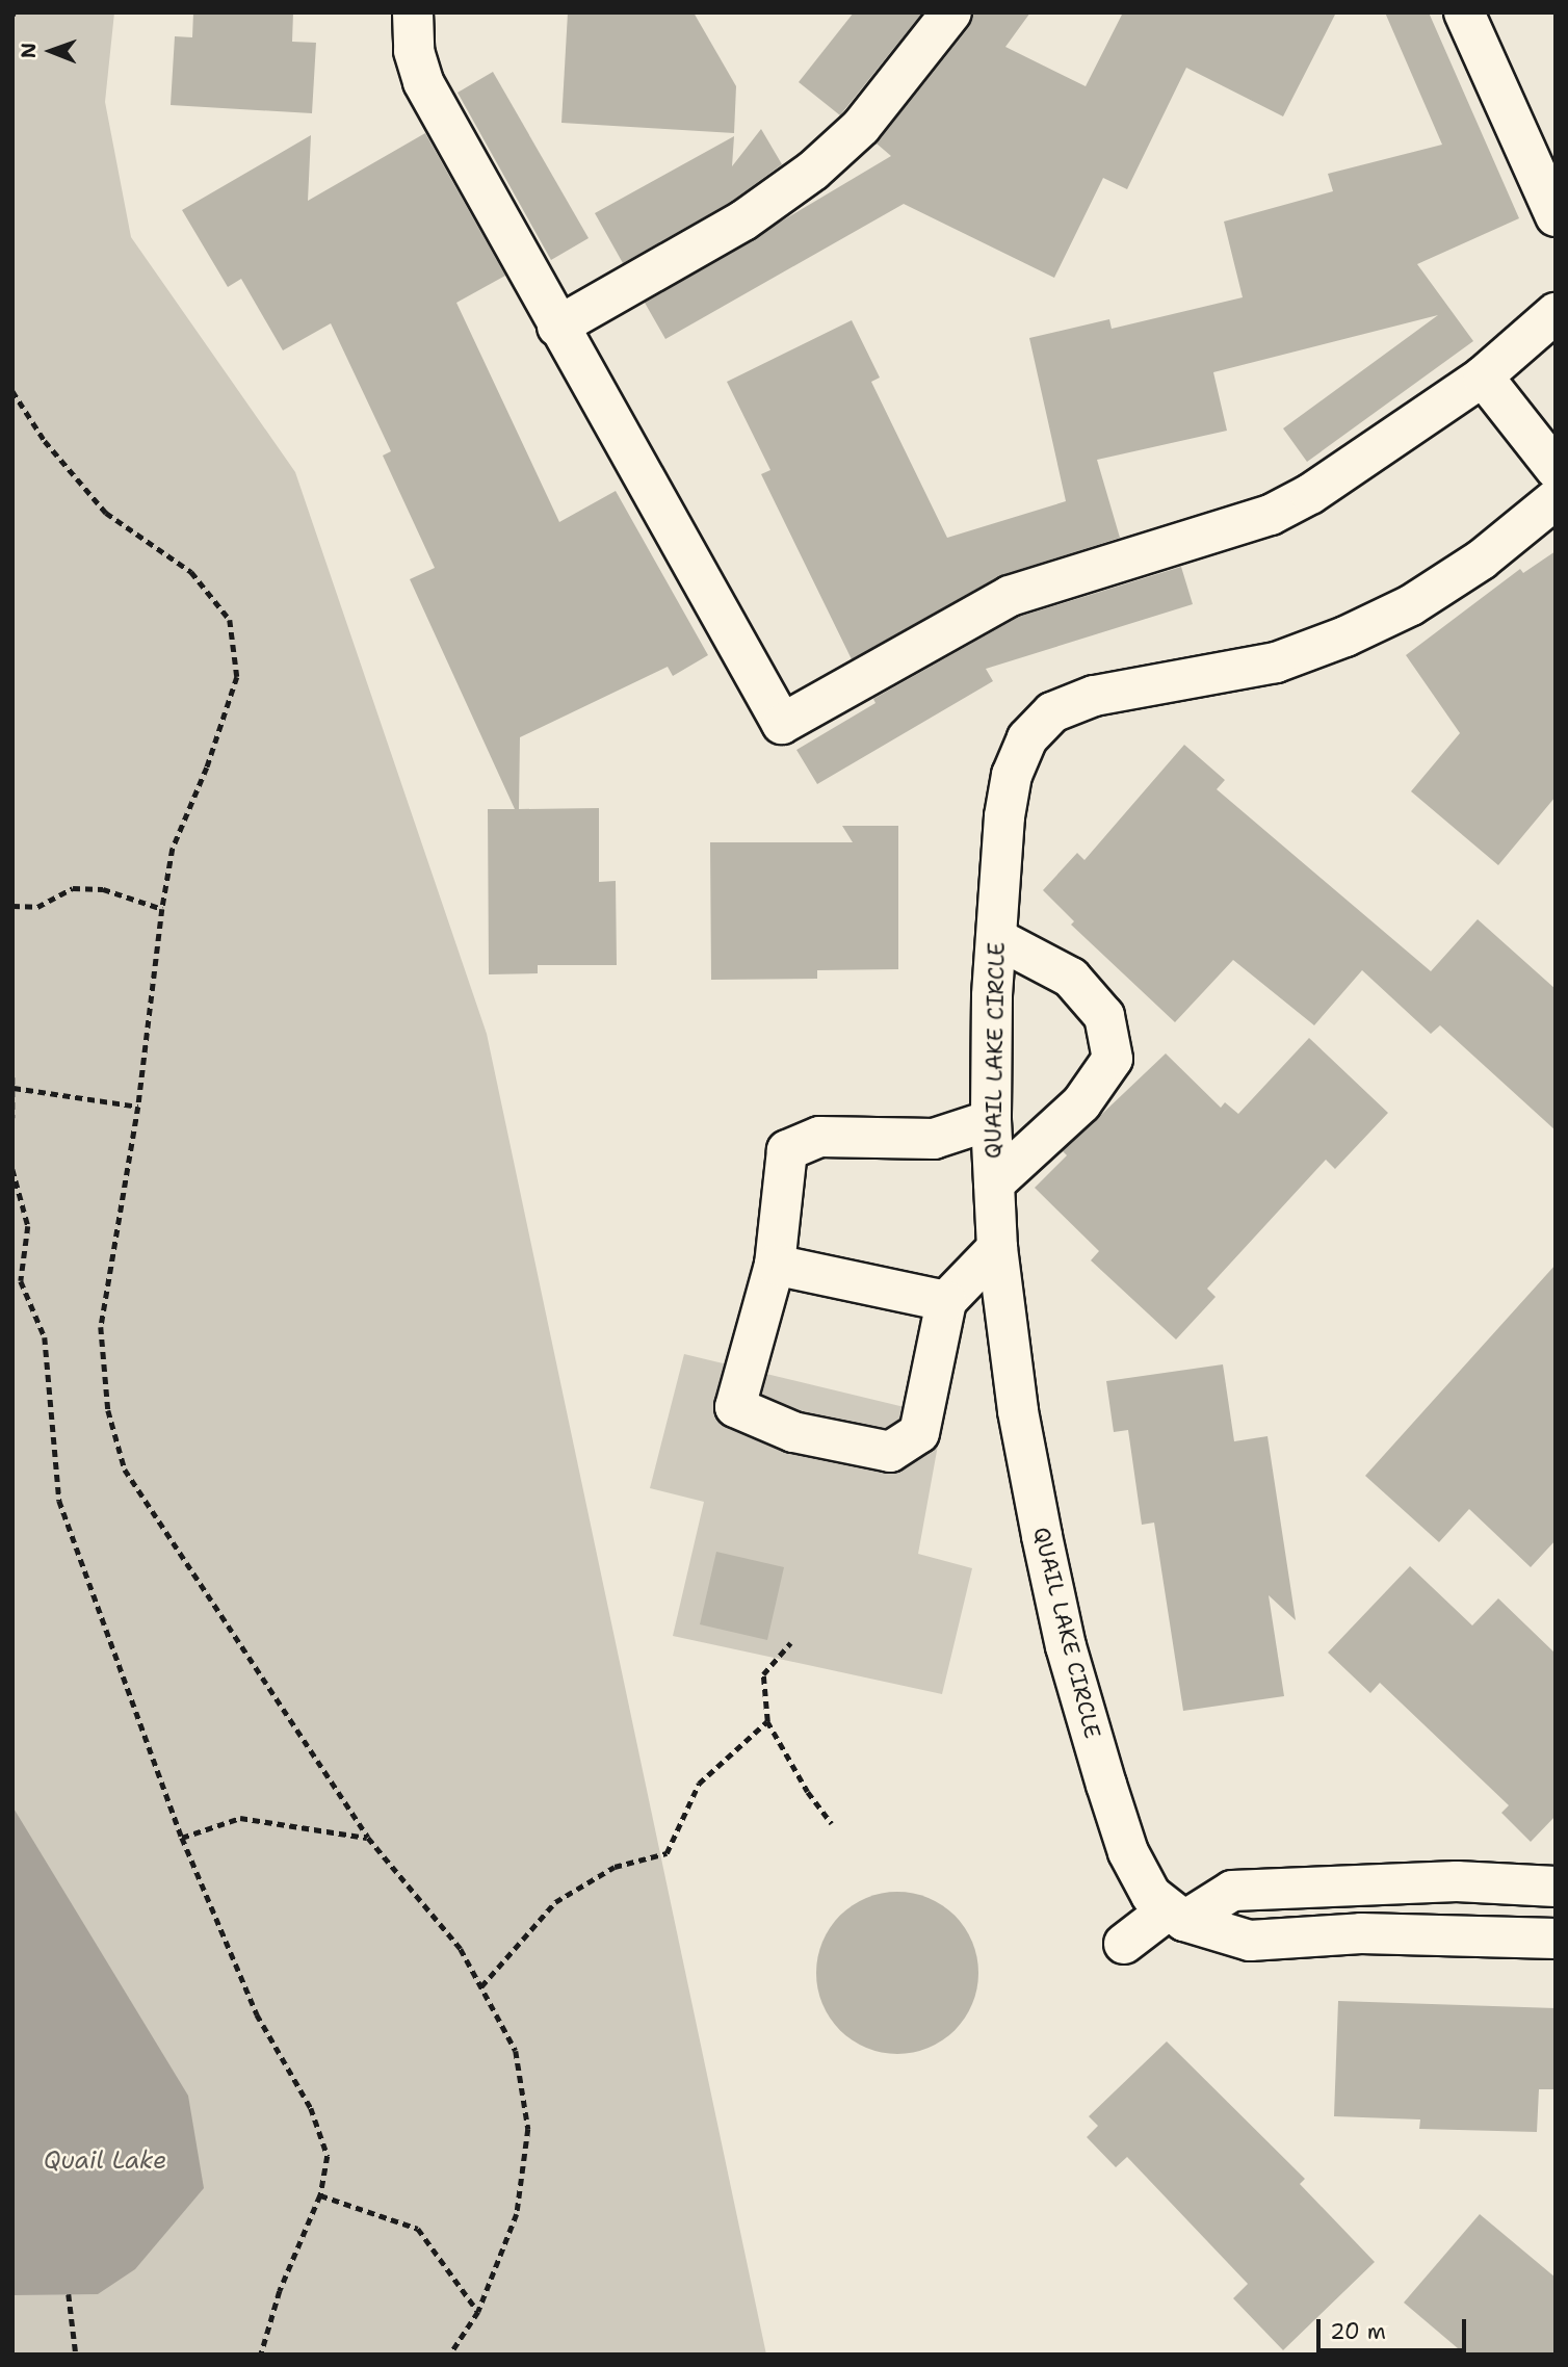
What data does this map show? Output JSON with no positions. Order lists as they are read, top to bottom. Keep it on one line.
{"streets":{"street":["QUAIL LAKE CIRCLE"]},"water":["Quail Lake"],"scale_bar":"20 m","north":"left"}
